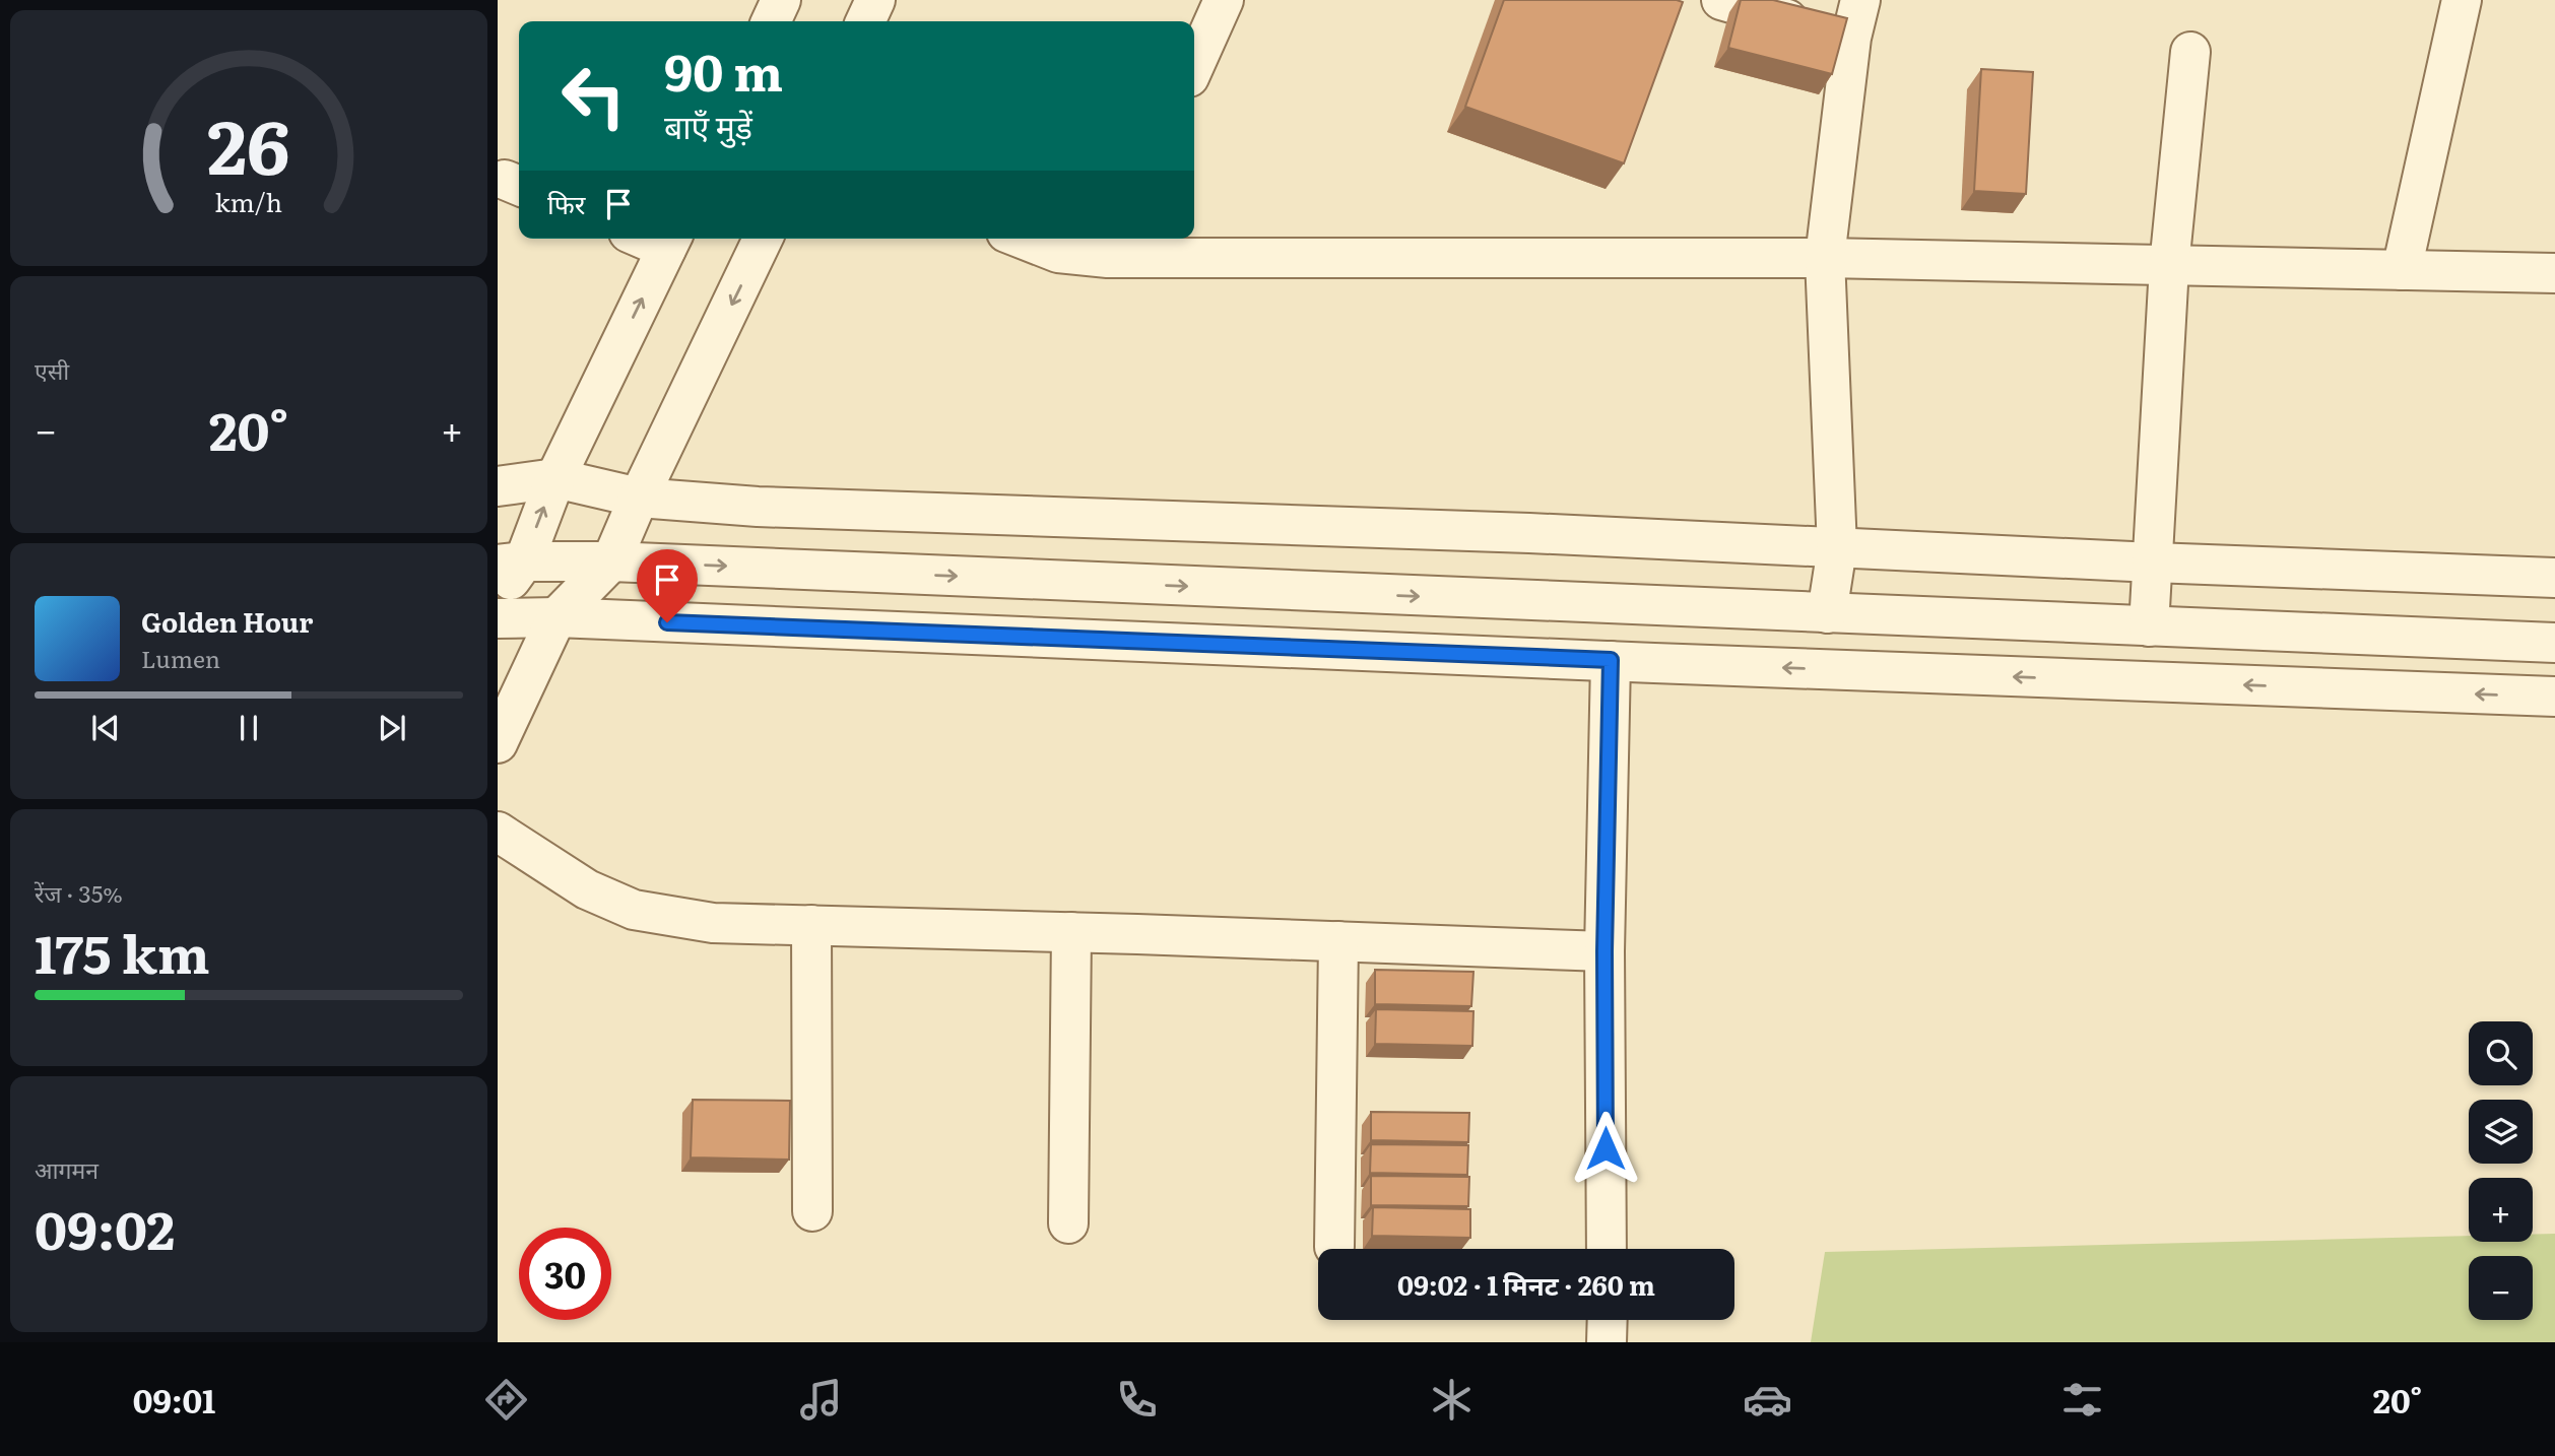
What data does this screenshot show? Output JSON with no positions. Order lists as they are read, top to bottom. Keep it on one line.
{"page":{"turn":["90 m","बाएँ मुड़ें"],"then":"फिर","tile":["एसी",["रेंज · 35%","175 km"],["आगमन","09:02"]],"heat":["−","20°","+"],"song":["Golden Hour","Lumen"],"map_buttons":["+","−"],"limit":"30","trip":"09:02 · 1 मिनट · 260 m","tabs":["09:01","20°"],"gauge":["26","km/h"]}}
